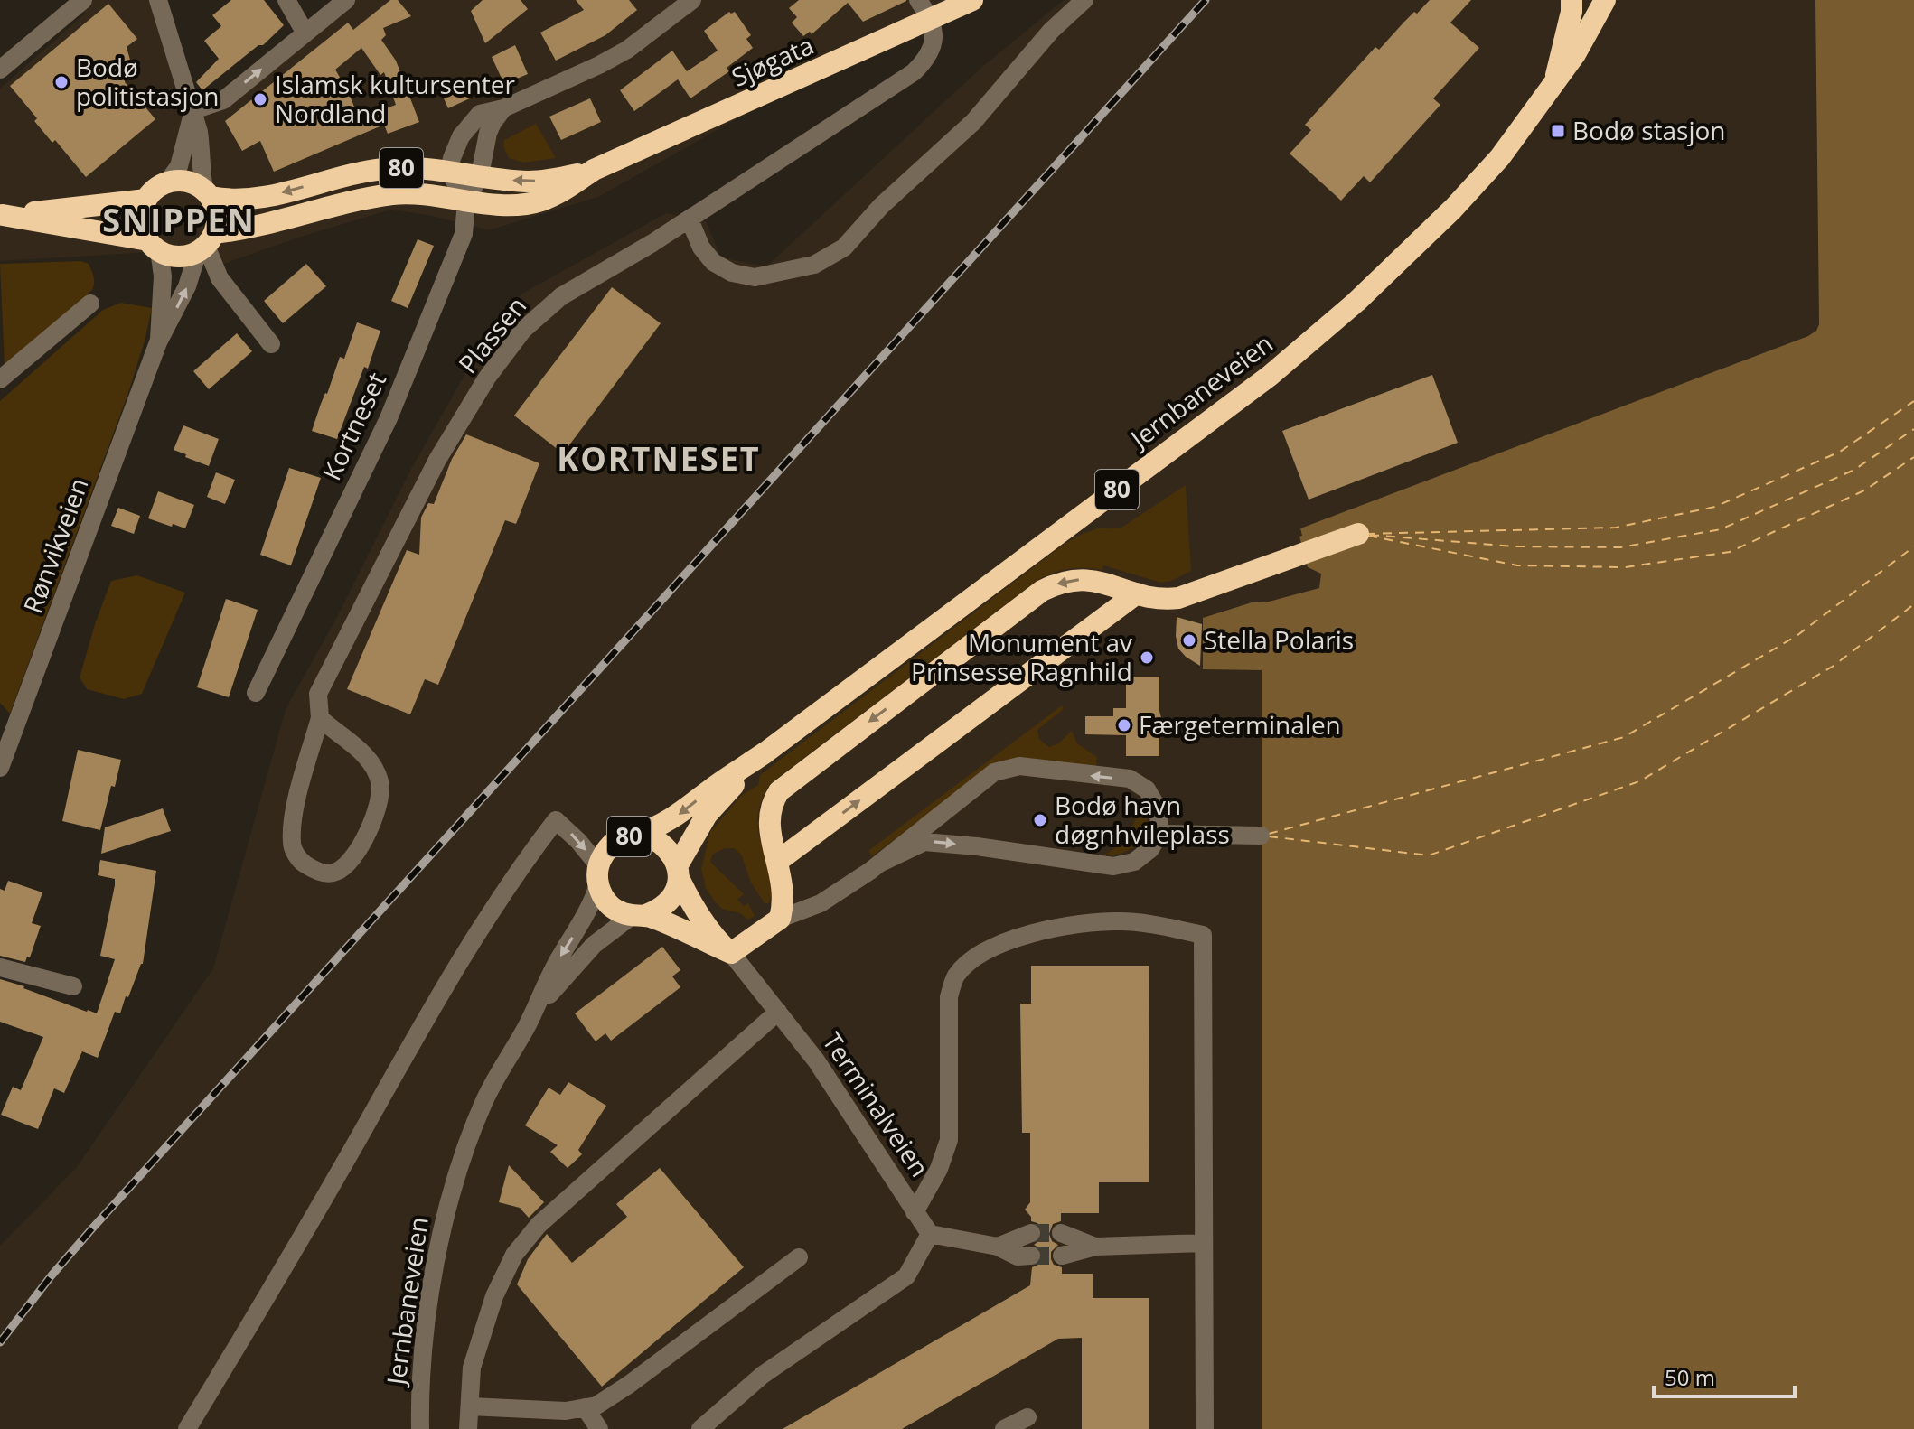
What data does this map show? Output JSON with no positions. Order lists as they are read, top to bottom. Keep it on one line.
{"streets":{"highway":["Sjøgata","80","Jernbaneveien","Terminalveien"],"street":["Plassen","Kortneset","Rønvikveien"]},"crossings":[["Sjøgata","80"],["Sjøgata","Plassen"],["Sjøgata","Kortneset"],["Sjøgata","Rønvikveien"],["80","Jernbaneveien"],["80","Rønvikveien"],["80","Terminalveien"],["Jernbaneveien","Terminalveien"]],"districts":["SNIPPEN","KORTNESET"],"places":{"other":["Bodø politistasjon","Islamsk kultursenter Nordland","Stella Polaris","Monument av Prinsesse Ragnhild","Færgeterminalen","Bodø havn døgnhvileplass"],"transit":["Bodø stasjon"]},"scale_bar":"50 m"}
